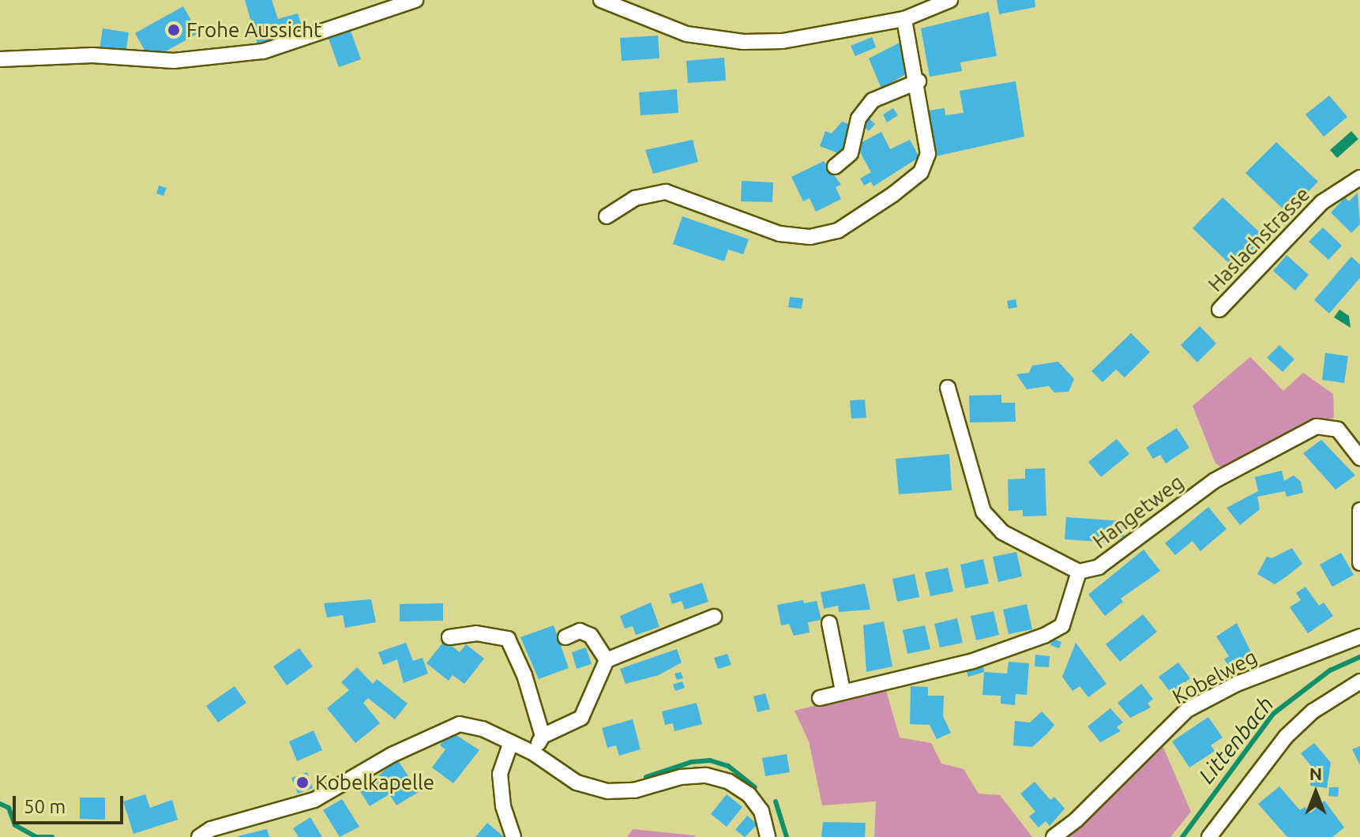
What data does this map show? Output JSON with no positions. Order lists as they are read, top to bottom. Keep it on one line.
{"streets":{"street":["Haslachstrasse","Hangetweg","Kobelweg"]},"water":["Littenbach"],"places":["Frohe Aussicht","Kobelkapelle"],"scale_bar":"50 m","north":"top"}
